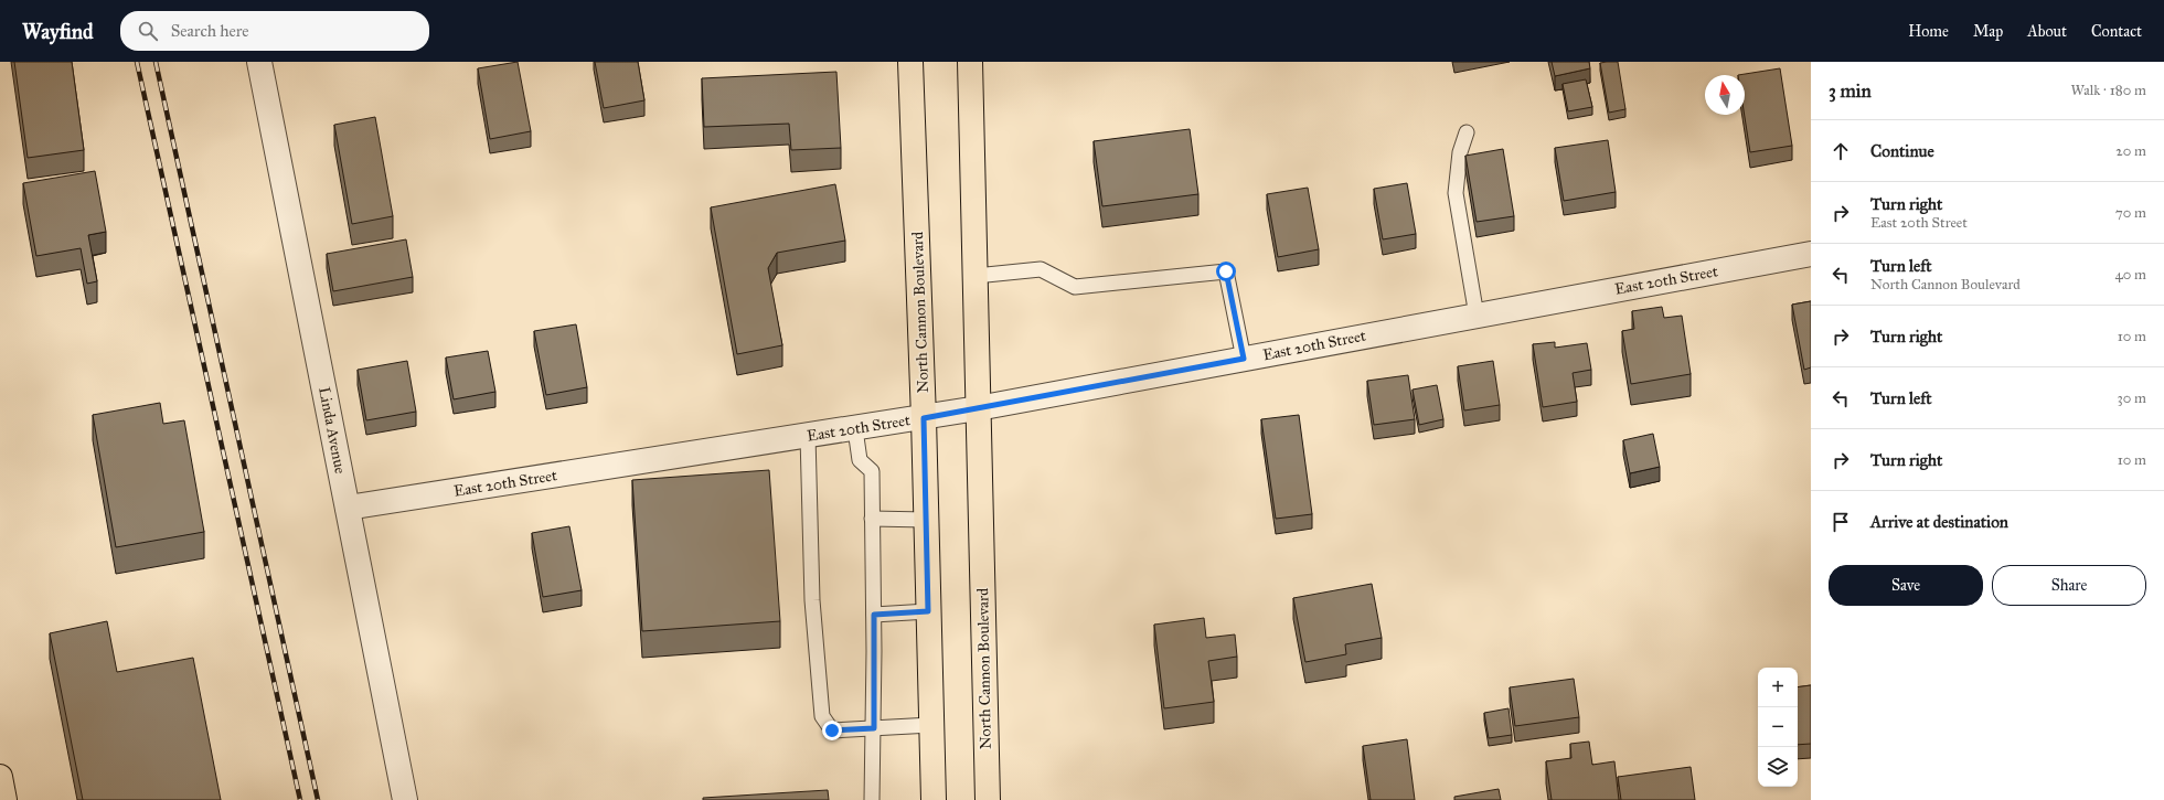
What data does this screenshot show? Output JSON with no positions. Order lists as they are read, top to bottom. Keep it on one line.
{"streets":{"main road":["North Cannon Boulevard"],"street":["East 20th Street","Linda Avenue"]},"crossings":[["East 20th Street","North Cannon Boulevard"],["East 20th Street","Linda Avenue"]],"north":"top","page":{"header":"Wayfind","search":"Search here","nav":["Home","Map","About","Contact"],"heading":["3 min","Walk · 180 m"],"list":[["Continue","20 m"],["Turn right","East 20th Street","70 m"],["Turn left","North Cannon Boulevard","40 m"],["Turn right","10 m"],["Turn left","30 m"],["Turn right","10 m"],"Arrive at destination"],"buttons":["Save","Share"],"map_buttons":["+","−"]}}
